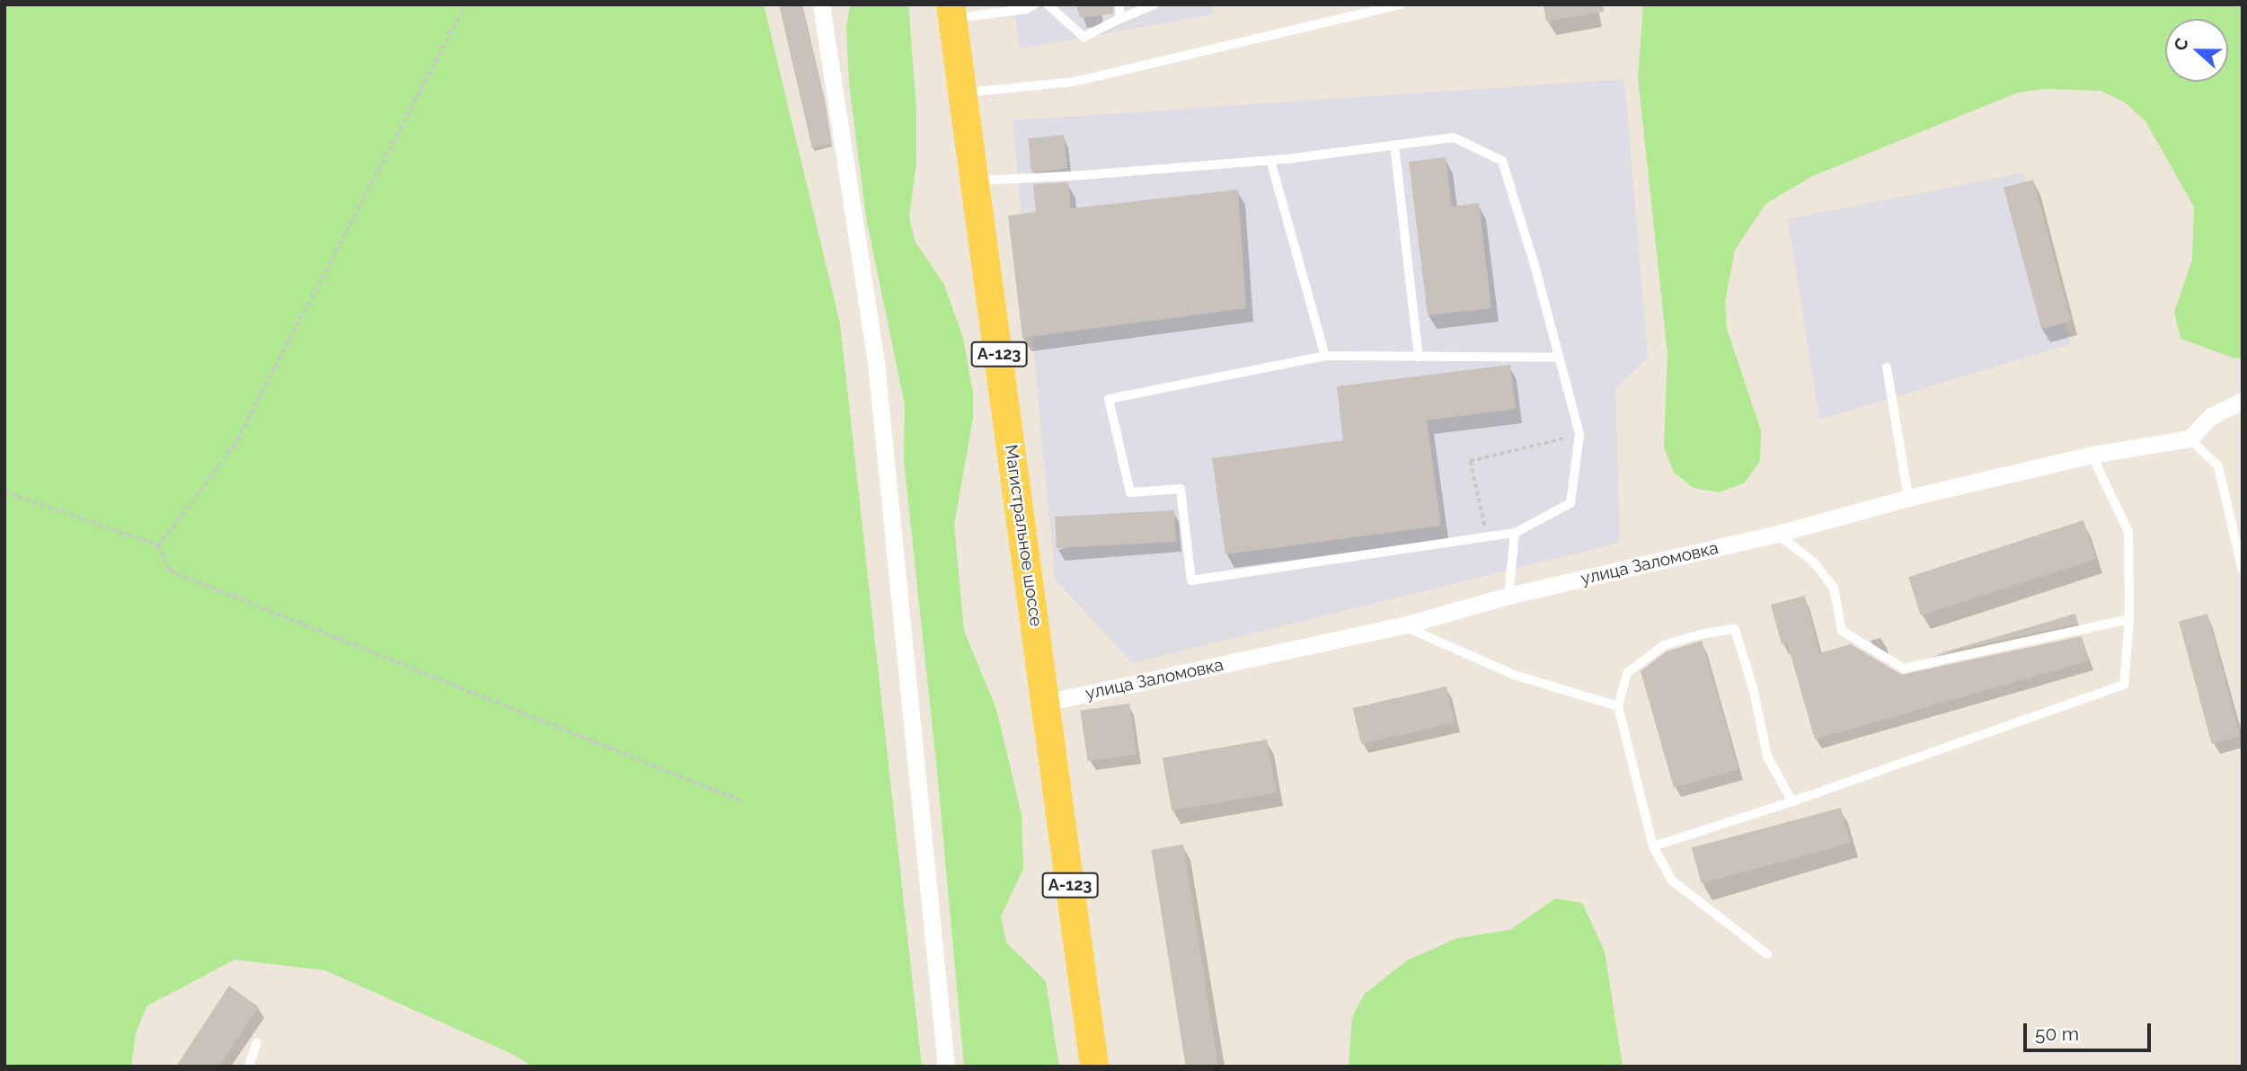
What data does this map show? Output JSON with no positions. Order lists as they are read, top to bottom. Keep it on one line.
{"streets":{"main road":["А-123","Магистральное шоссе"],"street":["улица Заломовка"]},"crossings":[["Магистральное шоссе","улица Заломовка"]],"scale_bar":"50 m","north":"left"}
